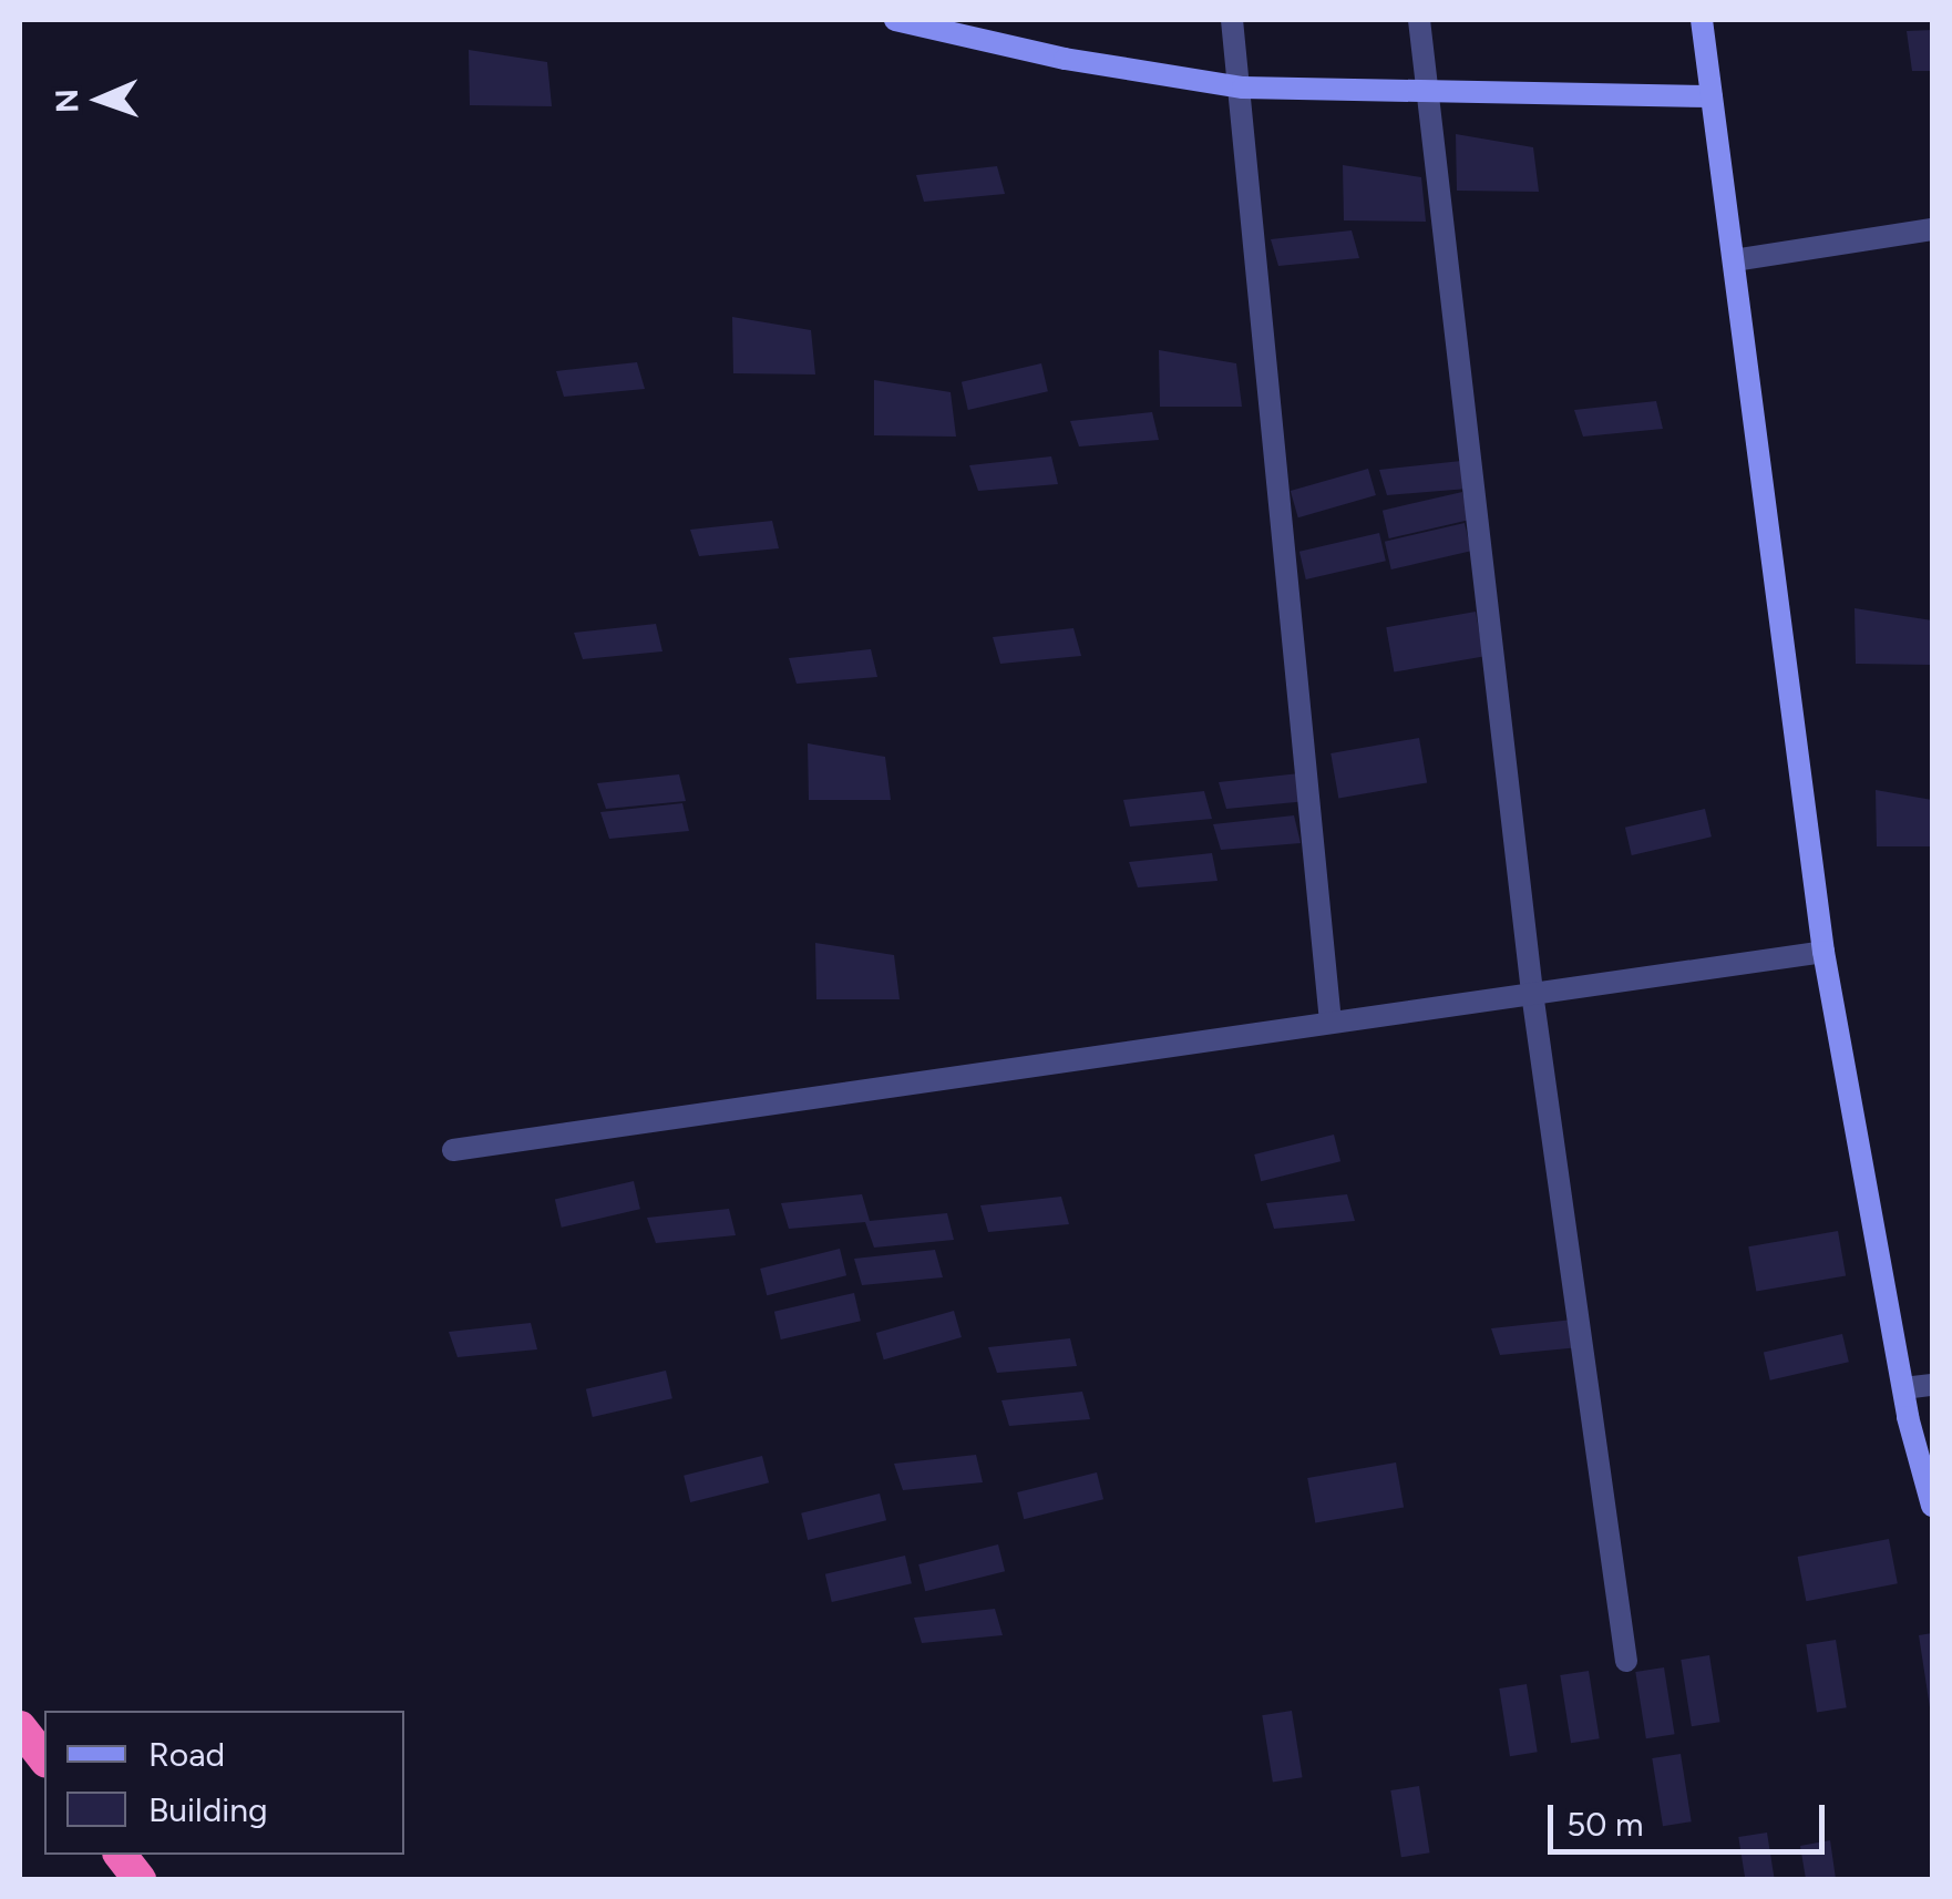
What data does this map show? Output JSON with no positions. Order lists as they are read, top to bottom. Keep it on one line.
{"legend":["Road","Building"],"scale_bar":"50 m","north":"left"}
